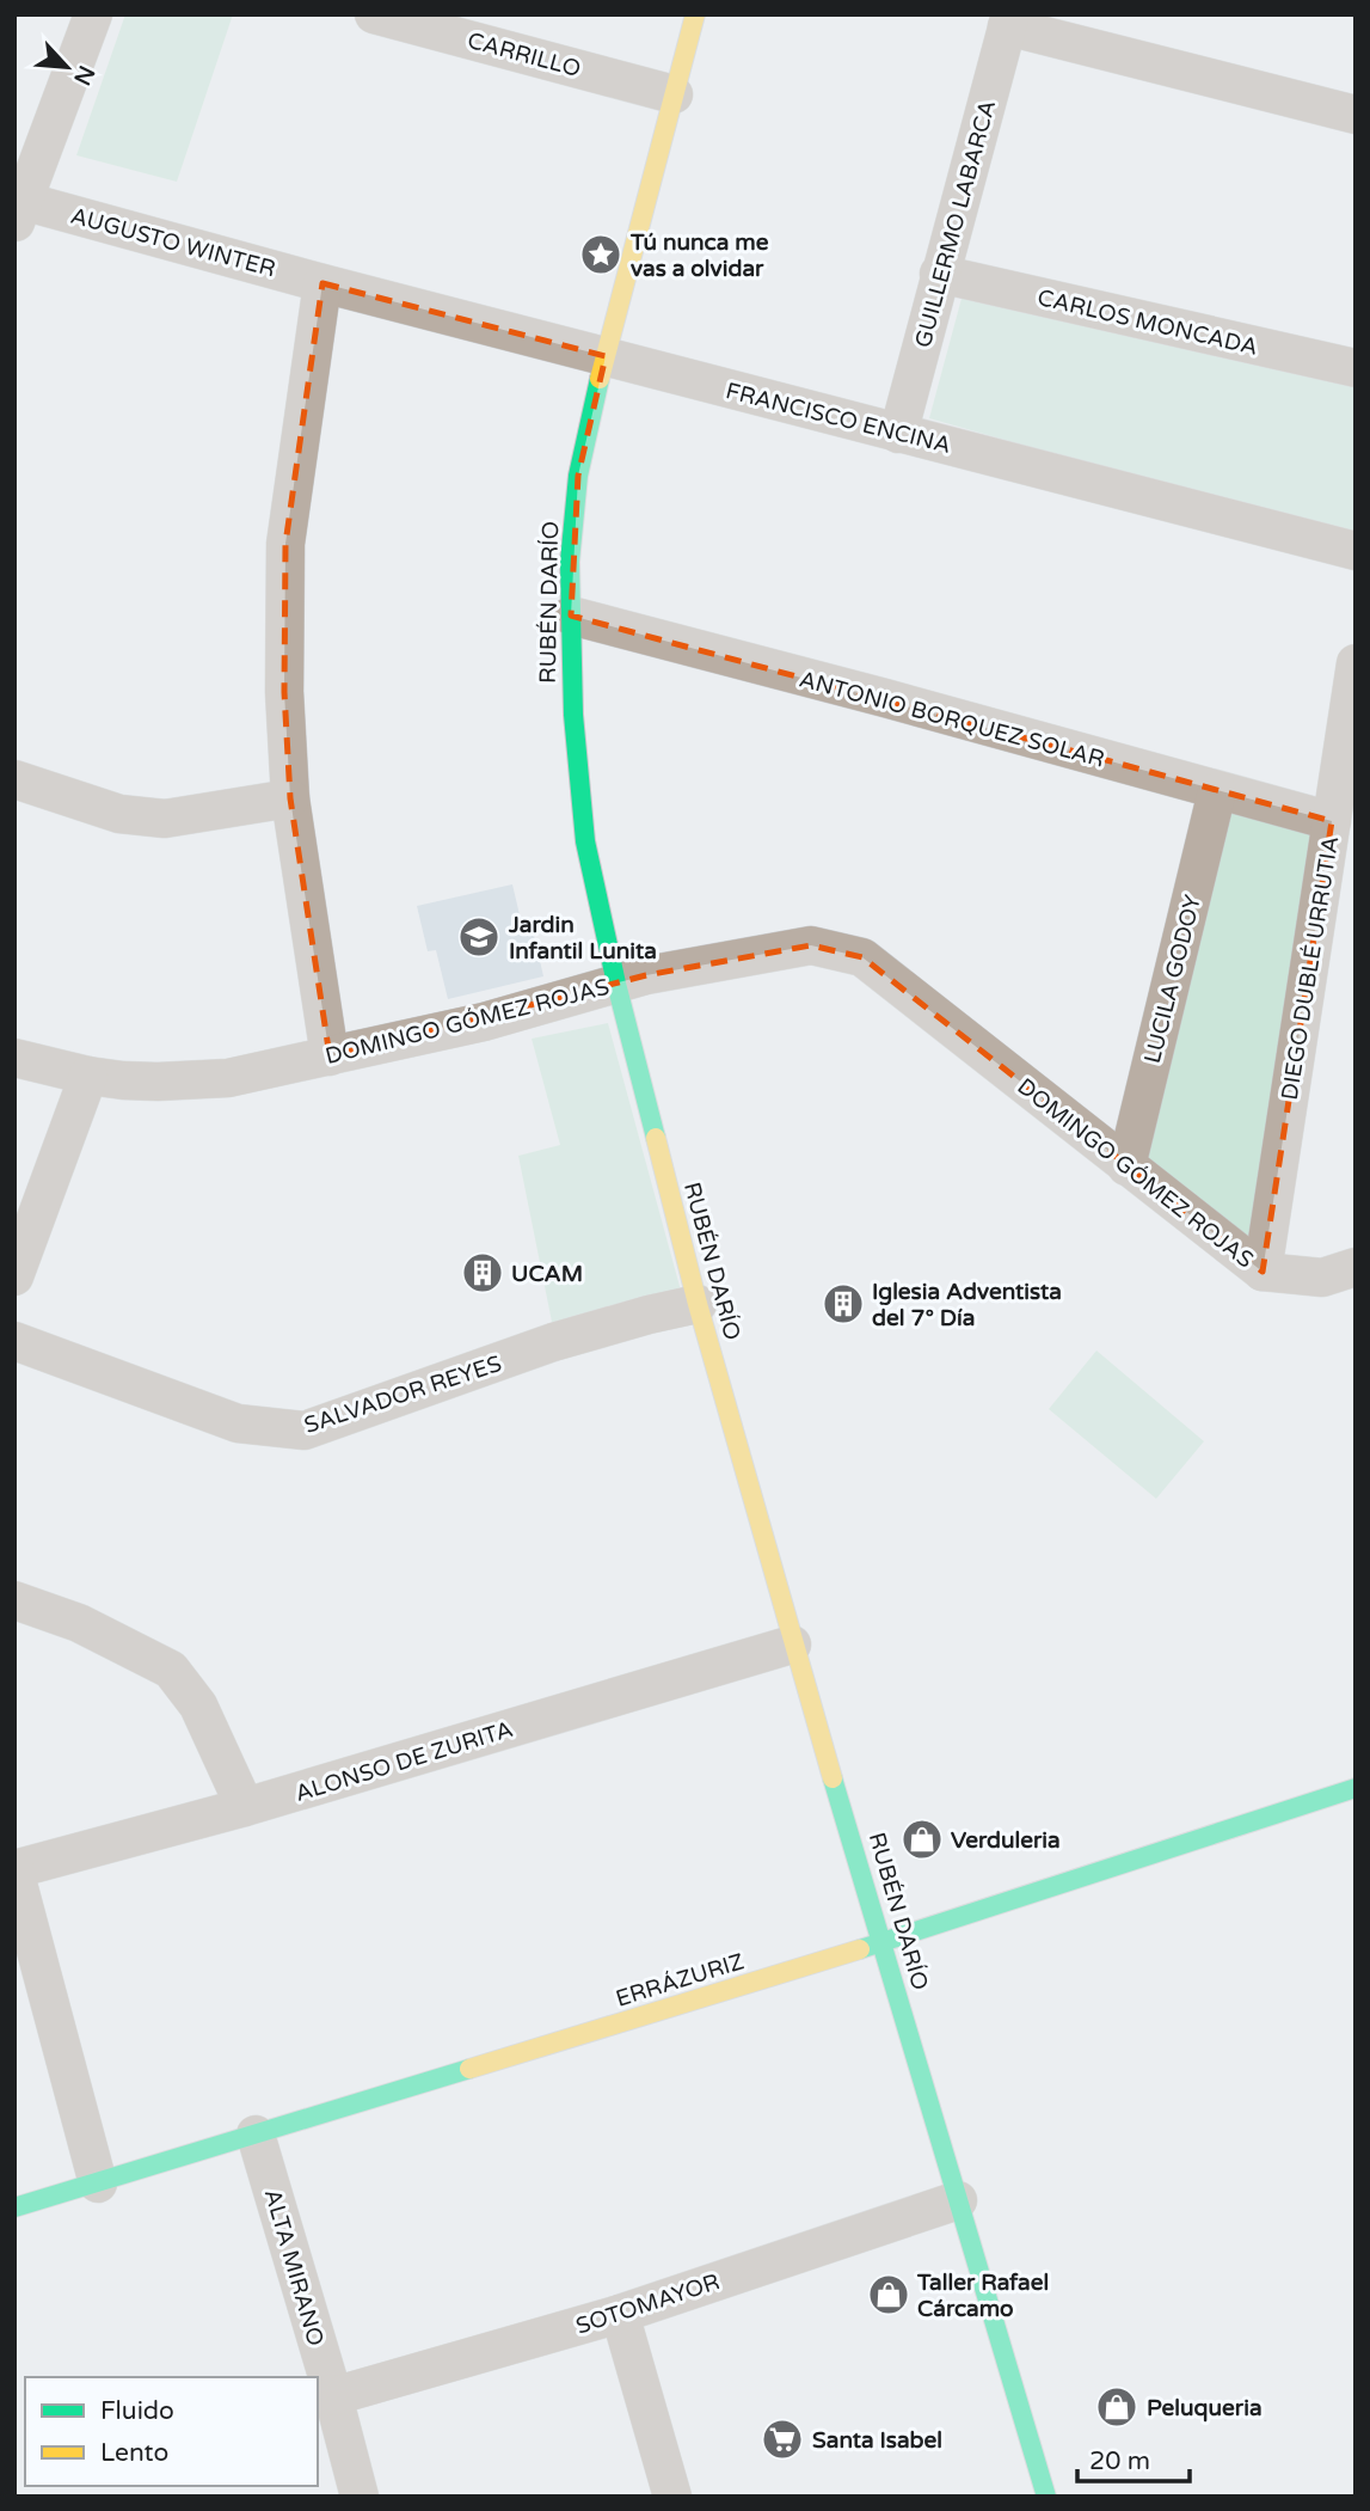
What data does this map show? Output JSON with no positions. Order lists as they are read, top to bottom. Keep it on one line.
{"streets":{"street":["CARRILLO","GUILLERMO LABARCA","AUGUSTO WINTER","CARLOS MONCADA","FRANCISCO ENCINA","RUBÉN DARÍO","ANTONIO BORQUEZ SOLAR","DIEGO DUBLÉ URRUTIA","LUCILA GODOY","DOMINGO GÓMEZ ROJAS","SALVADOR REYES","ALONSO DE ZURITA","ERRÁZURIZ","ALTA MIRANO","SOTOMAYOR"]},"crossings":[["CARRILLO","RUBÉN DARÍO"],["GUILLERMO LABARCA","CARLOS MONCADA"],["GUILLERMO LABARCA","FRANCISCO ENCINA"],["AUGUSTO WINTER","FRANCISCO ENCINA"],["FRANCISCO ENCINA","RUBÉN DARÍO"],["RUBÉN DARÍO","ANTONIO BORQUEZ SOLAR"],["RUBÉN DARÍO","DOMINGO GÓMEZ ROJAS"],["RUBÉN DARÍO","SALVADOR REYES"],["RUBÉN DARÍO","ALONSO DE ZURITA"],["RUBÉN DARÍO","ERRÁZURIZ"],["RUBÉN DARÍO","SOTOMAYOR"],["ANTONIO BORQUEZ SOLAR","DIEGO DUBLÉ URRUTIA"],["ANTONIO BORQUEZ SOLAR","LUCILA GODOY"],["DIEGO DUBLÉ URRUTIA","DOMINGO GÓMEZ ROJAS"],["LUCILA GODOY","DOMINGO GÓMEZ ROJAS"],["ERRÁZURIZ","ALTA MIRANO"],["ALTA MIRANO","SOTOMAYOR"]],"places":{"place":["Tú nunca me vas a olvidar"],"school or university":["Jardin Infantil Lunita"],"building":["UCAM","Iglesia Adventista del 7° Día"],"shop":["Verduleria","Taller Rafael Cárcamo","Peluqueria"],"supermarket":["Santa Isabel"]},"legend":["Fluido","Lento"],"scale_bar":"20 m","north":"bottom right"}
